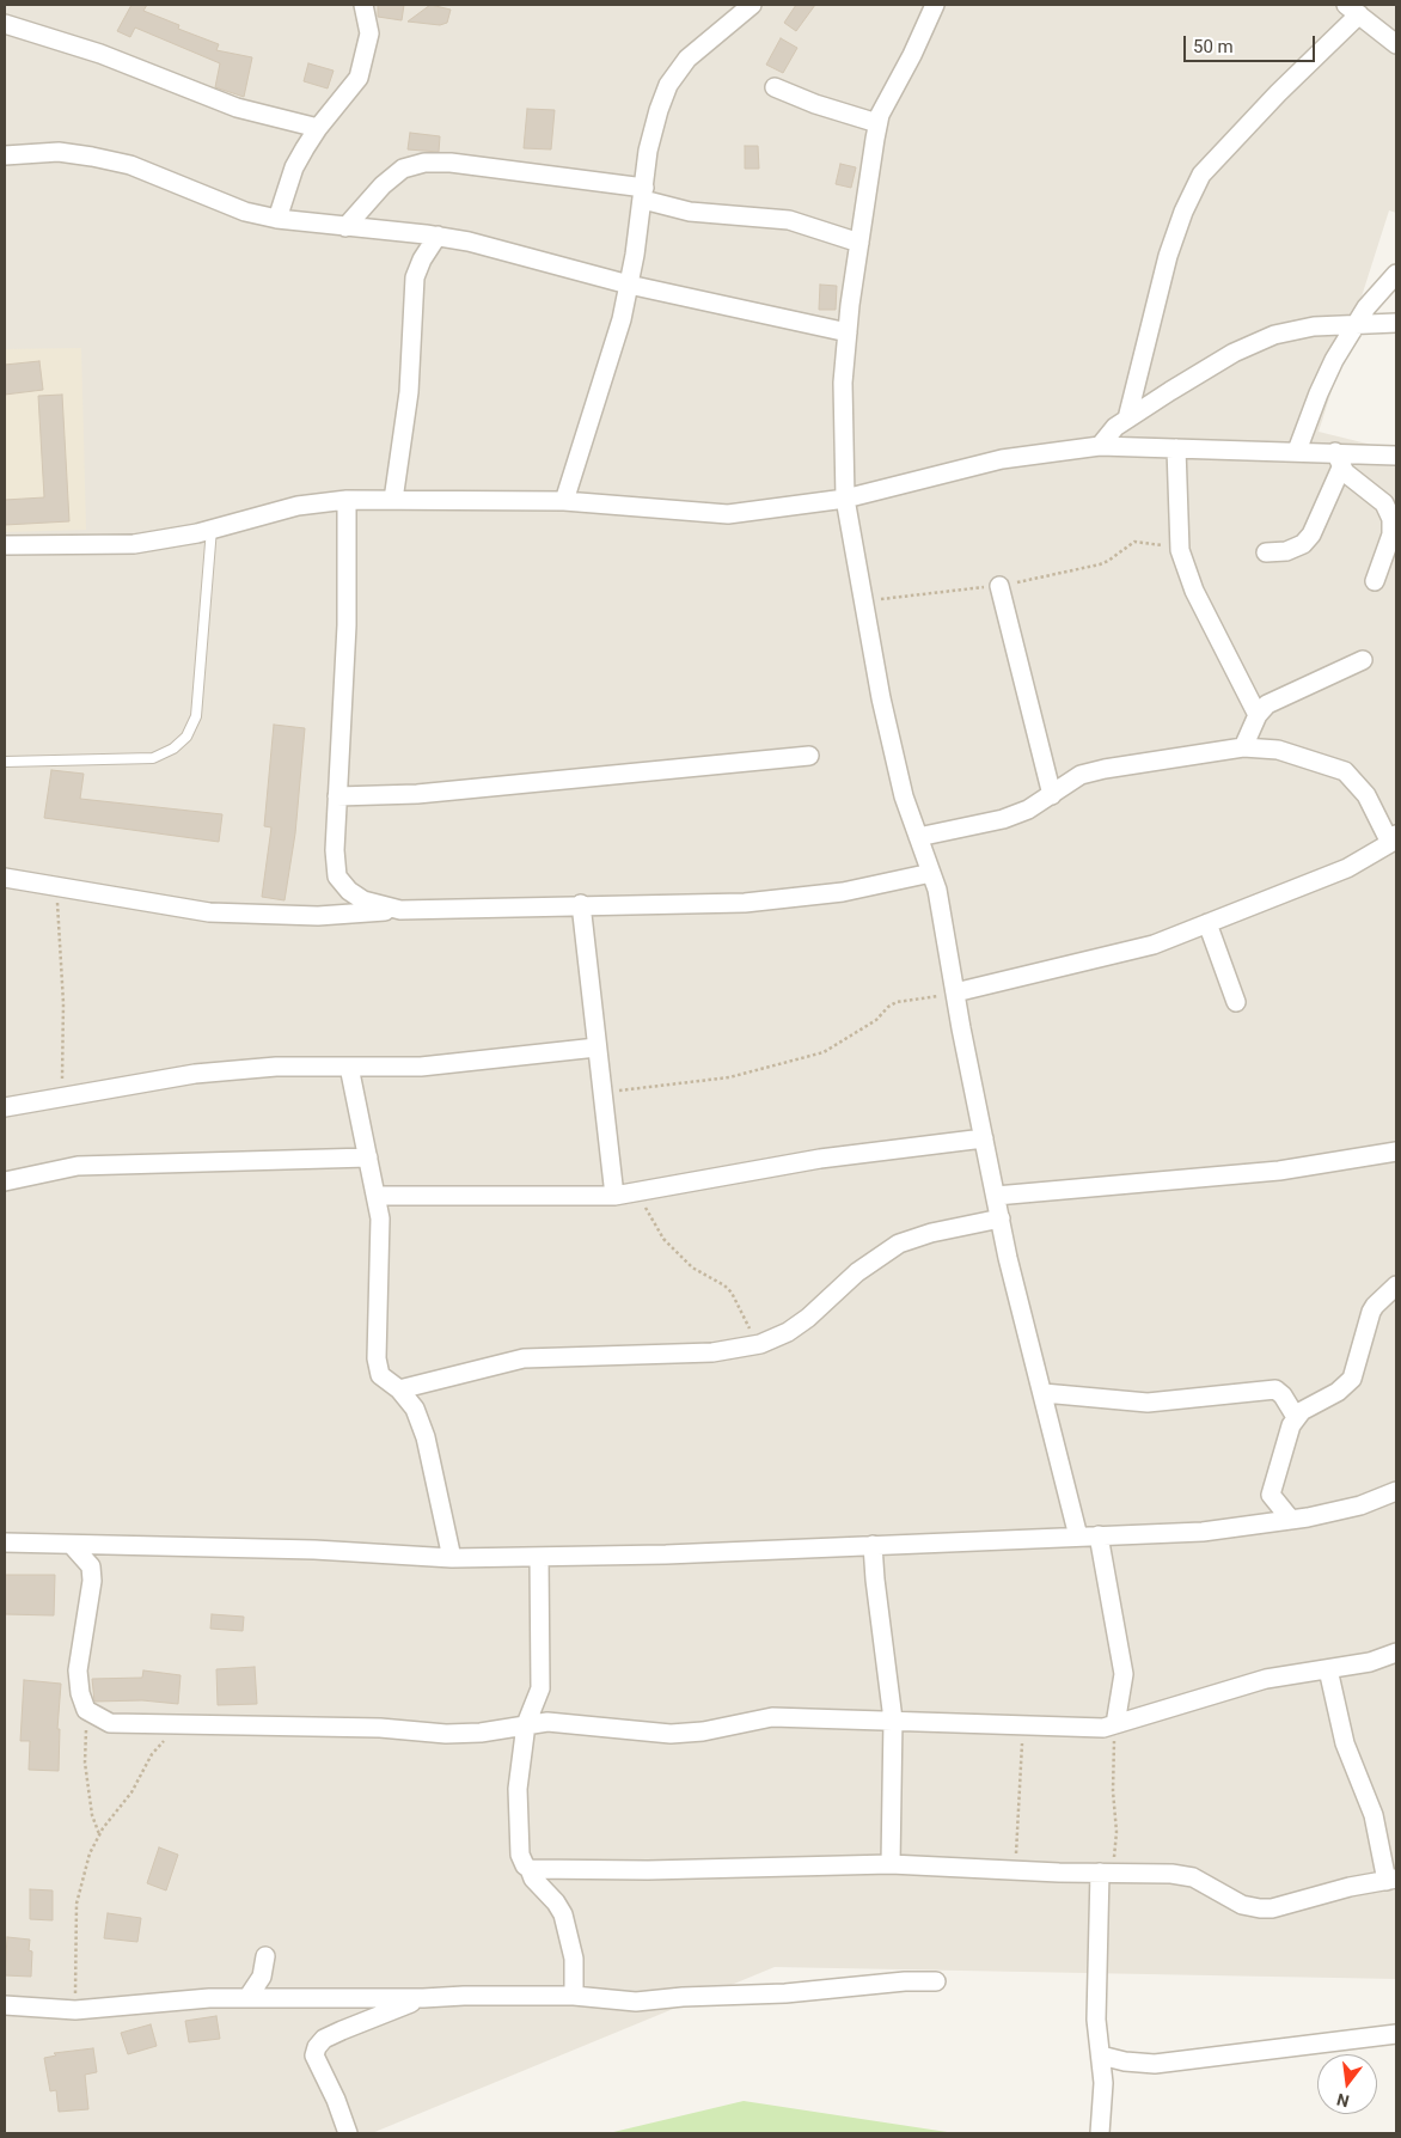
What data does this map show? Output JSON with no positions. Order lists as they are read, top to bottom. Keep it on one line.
{"scale_bar":"50 m","north":"bottom"}
